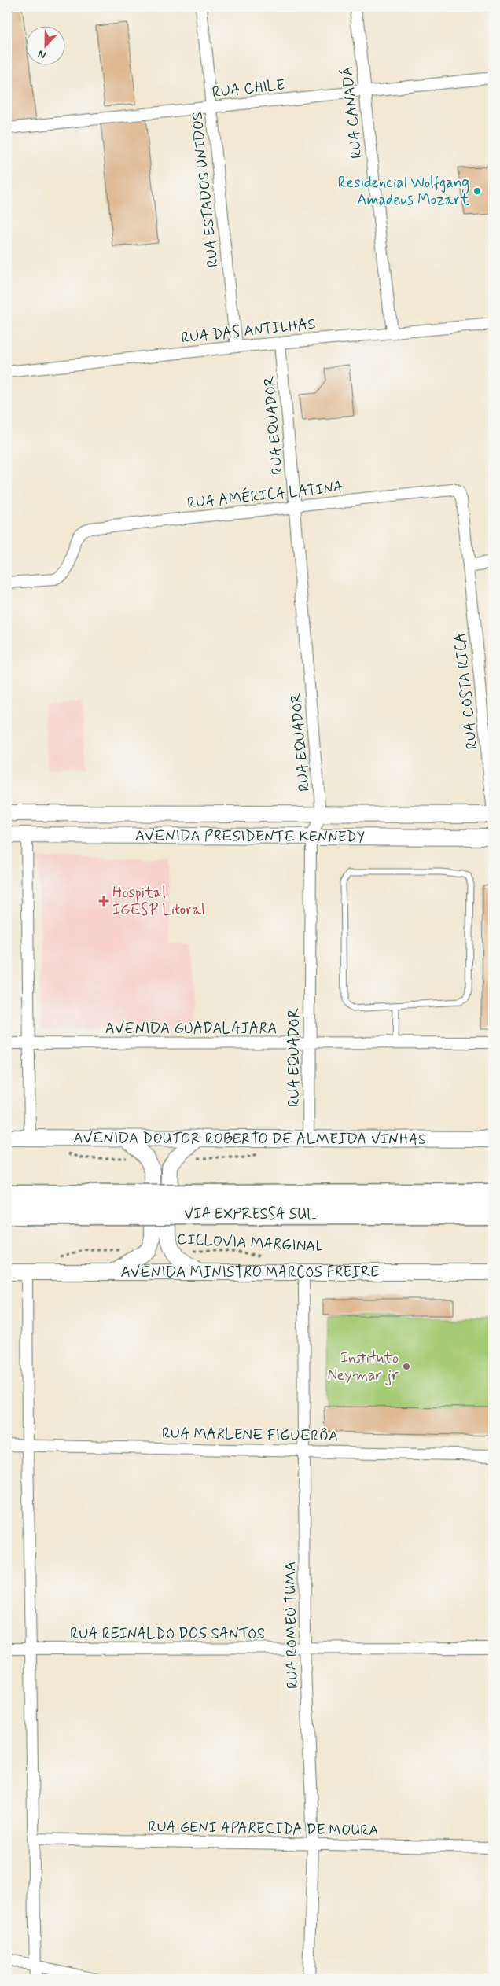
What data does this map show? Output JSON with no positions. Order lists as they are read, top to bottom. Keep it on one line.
{"streets":{"highway":["VIA EXPRESSA SUL"],"main road":["AVENIDA PRESIDENTE KENNEDY","AVENIDA DOUTOR ROBERTO DE ALMEIDA VINHAS","AVENIDA MINISTRO MARCOS FREIRE"],"street":["RUA CHILE","RUA CANADÁ","RUA ESTADOS UNIDOS","RUA DAS ANTILHAS","RUA EQUADOR","RUA AMÉRICA LATINA","RUA COSTA RICA","AVENIDA GUADALAJARA","RUA MARLENE FIGUERÔA","RUA ROMEU TUMA","RUA REINALDO DOS SANTOS","RUA GENI APARECIDA DE MOURA"],"path":["CICLOVIA MARGINAL"]},"crossings":[["RUA CHILE","RUA CANADÁ"],["RUA CHILE","RUA ESTADOS UNIDOS"],["RUA CANADÁ","RUA DAS ANTILHAS"],["RUA ESTADOS UNIDOS","RUA DAS ANTILHAS"],["RUA DAS ANTILHAS","RUA EQUADOR"],["RUA EQUADOR","RUA AMÉRICA LATINA"],["RUA EQUADOR","AVENIDA PRESIDENTE KENNEDY"],["RUA EQUADOR","AVENIDA GUADALAJARA"],["RUA EQUADOR","AVENIDA DOUTOR ROBERTO DE ALMEIDA VINHAS"],["RUA AMÉRICA LATINA","RUA COSTA RICA"],["RUA COSTA RICA","AVENIDA PRESIDENTE KENNEDY"],["AVENIDA MINISTRO MARCOS FREIRE","RUA ROMEU TUMA"],["RUA MARLENE FIGUERÔA","RUA ROMEU TUMA"],["RUA ROMEU TUMA","RUA REINALDO DOS SANTOS"],["RUA ROMEU TUMA","RUA GENI APARECIDA DE MOURA"]],"places":{"other":["Residencial Wolfgang Amadeus Mozart","Instituto Neymar jr"],"health":["Hospital IGESP Litoral"]},"north":"bottom"}
